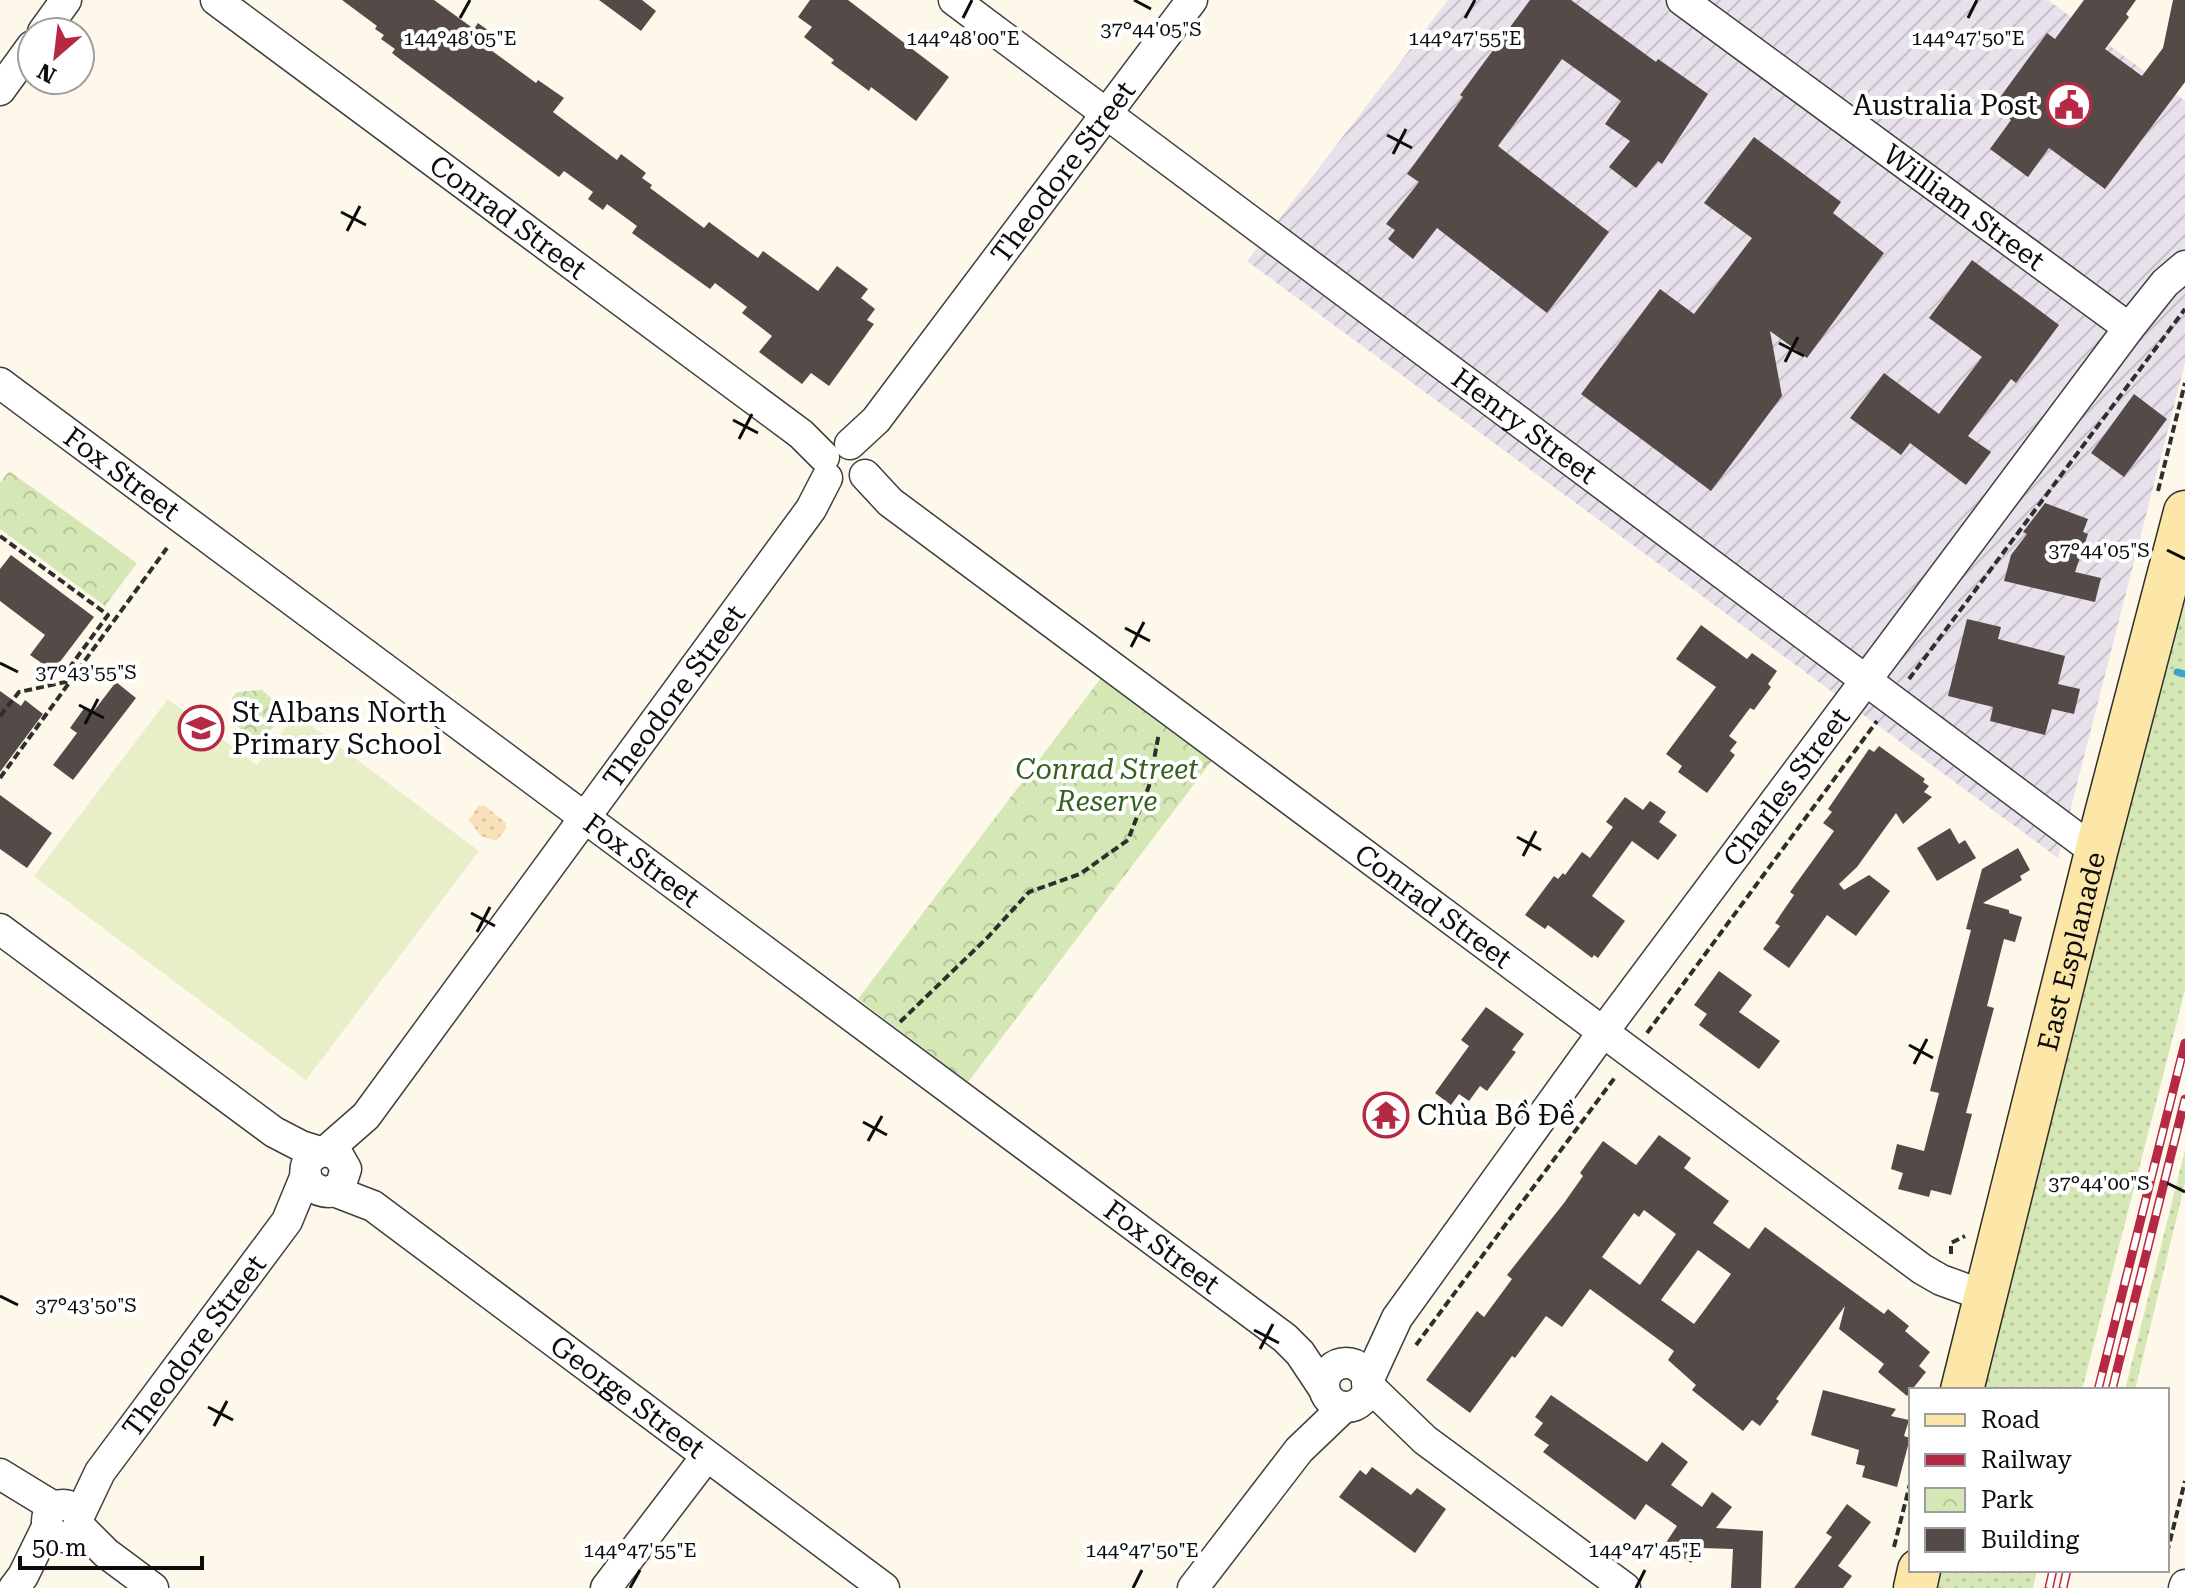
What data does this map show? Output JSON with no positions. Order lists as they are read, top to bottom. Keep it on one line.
{"streets":{"street":["Theodore Street","William Street","Conrad Street","Henry Street","Fox Street","Charles Street","East Esplanade","George Street"]},"crossings":[["Theodore Street","Conrad Street"],["Theodore Street","Henry Street"],["Theodore Street","Fox Street"],["Theodore Street","George Street"],["William Street","Charles Street"],["Conrad Street","Charles Street"],["Conrad Street","East Esplanade"],["Henry Street","Charles Street"],["Henry Street","East Esplanade"],["Fox Street","Charles Street"]],"parks":["Conrad Street Reserve"],"places":{"public building":["Australia Post"],"school or university":["St Albans North Primary School"],"temple":["Chùa Bồ Đề"]},"legend":["Road","Railway","Park","Building"],"scale_bar":"50 m","north":"bottom left","coordinates":["37°44'05\"S","144°48'05\"E","144°48'00\"E","144°47'55\"E","144°47'50\"E","37°43'55\"S","37°44'00\"S","37°43'50\"S","144°47'45\"E"]}
